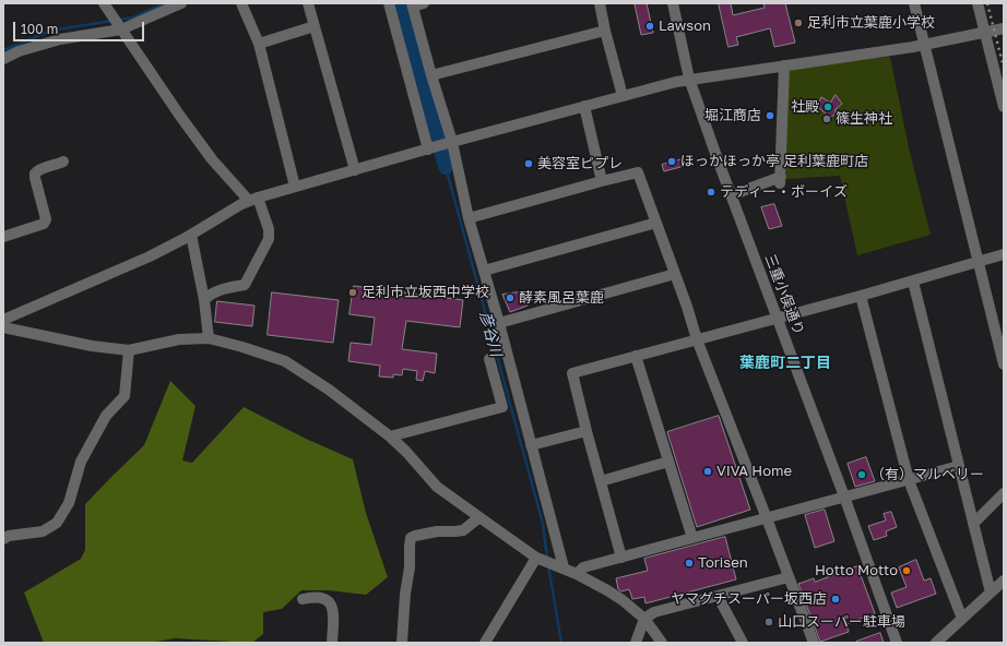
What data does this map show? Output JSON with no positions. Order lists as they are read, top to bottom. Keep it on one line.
{"streets":{"street":["三重小俣通り"]},"districts":["葉鹿町二丁目"],"water":["彦谷川"],"places":["足利市立葉鹿小学校","Lawson","社殿","堀江商店","篠生神社","ほっかほっか亭 足利葉鹿町店","美容室ピプレ","テディー・ボーイズ","足利市立坂西中学校","酵素風呂葉鹿","VIVA Home","（有）マルベリー","Torisen","Hotto Motto","ヤマグチスーパー坂西店","山口スーパー駐車場"],"scale_bar":"100 m"}
